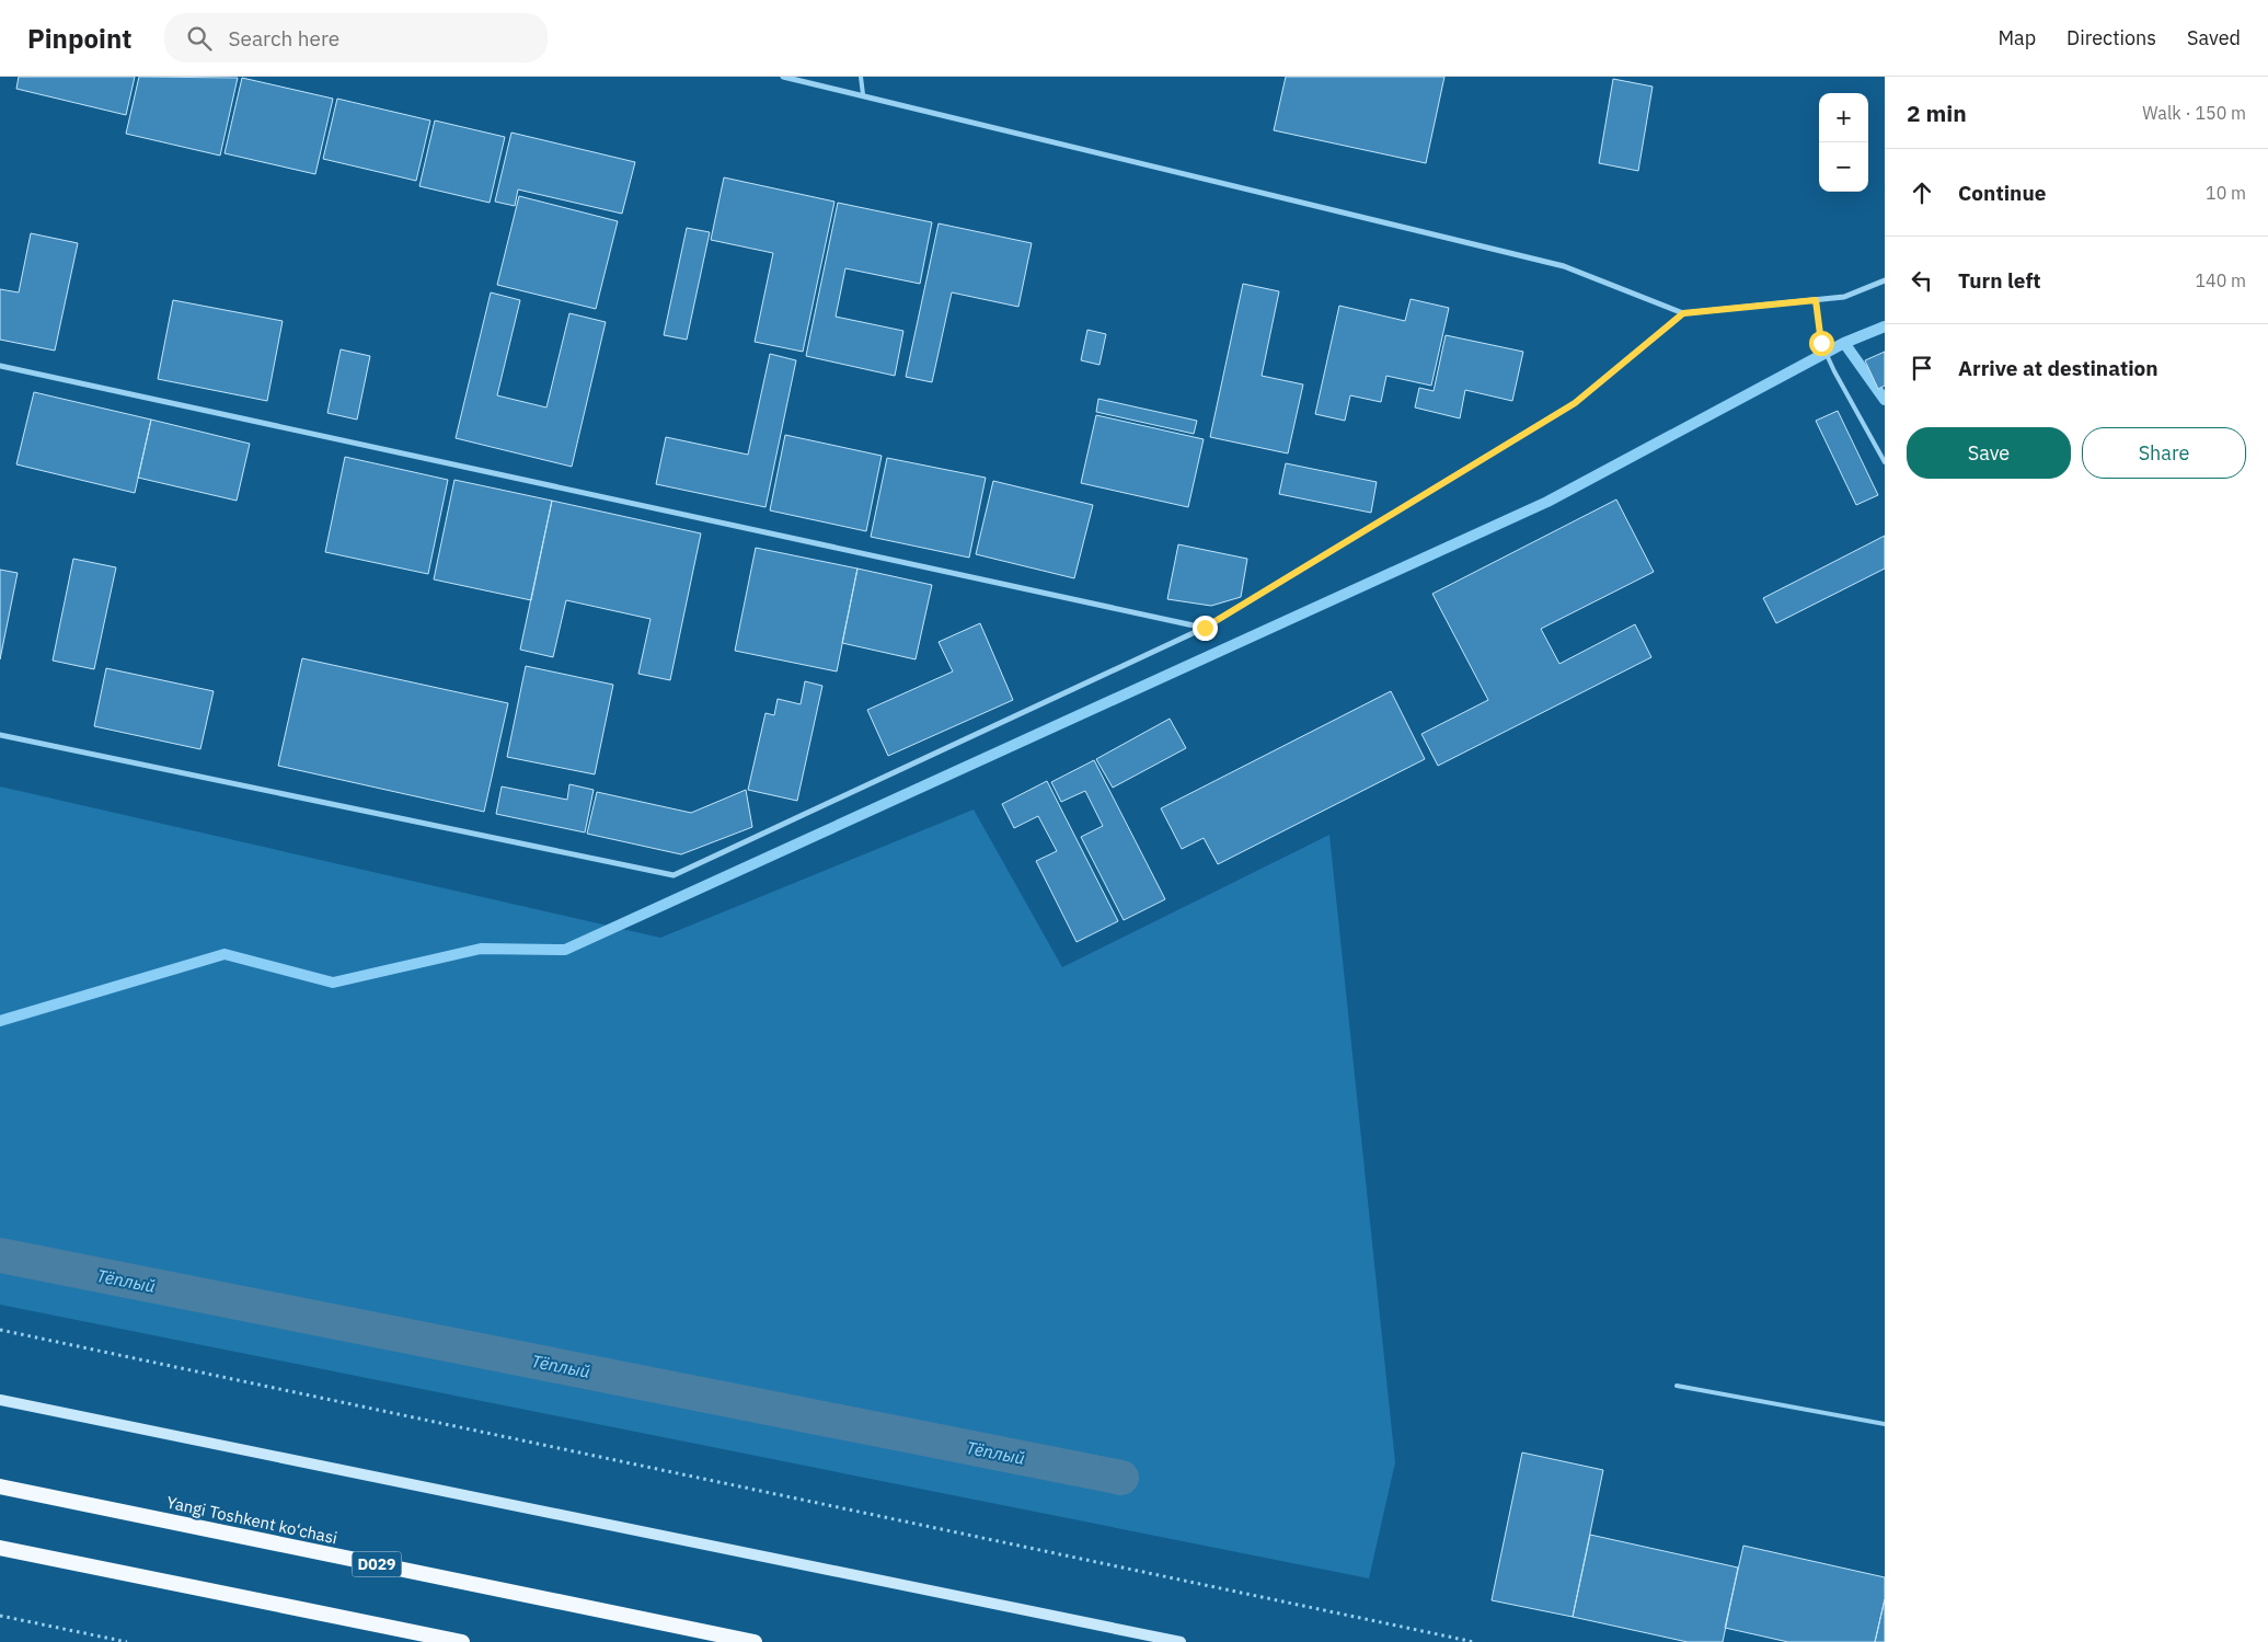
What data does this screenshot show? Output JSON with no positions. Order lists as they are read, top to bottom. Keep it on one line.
{"streets":{"highway":["Yangi Toshkent ko‘chasi","D029"]},"water":["Тёплый"],"page":{"header":"Pinpoint","search":"Search here","nav":["Map","Directions","Saved"],"heading":["2 min","Walk · 150 m"],"map_buttons":["+","−"],"list":[["Continue","10 m"],["Turn left","140 m"],"Arrive at destination"],"buttons":["Save","Share"]}}
